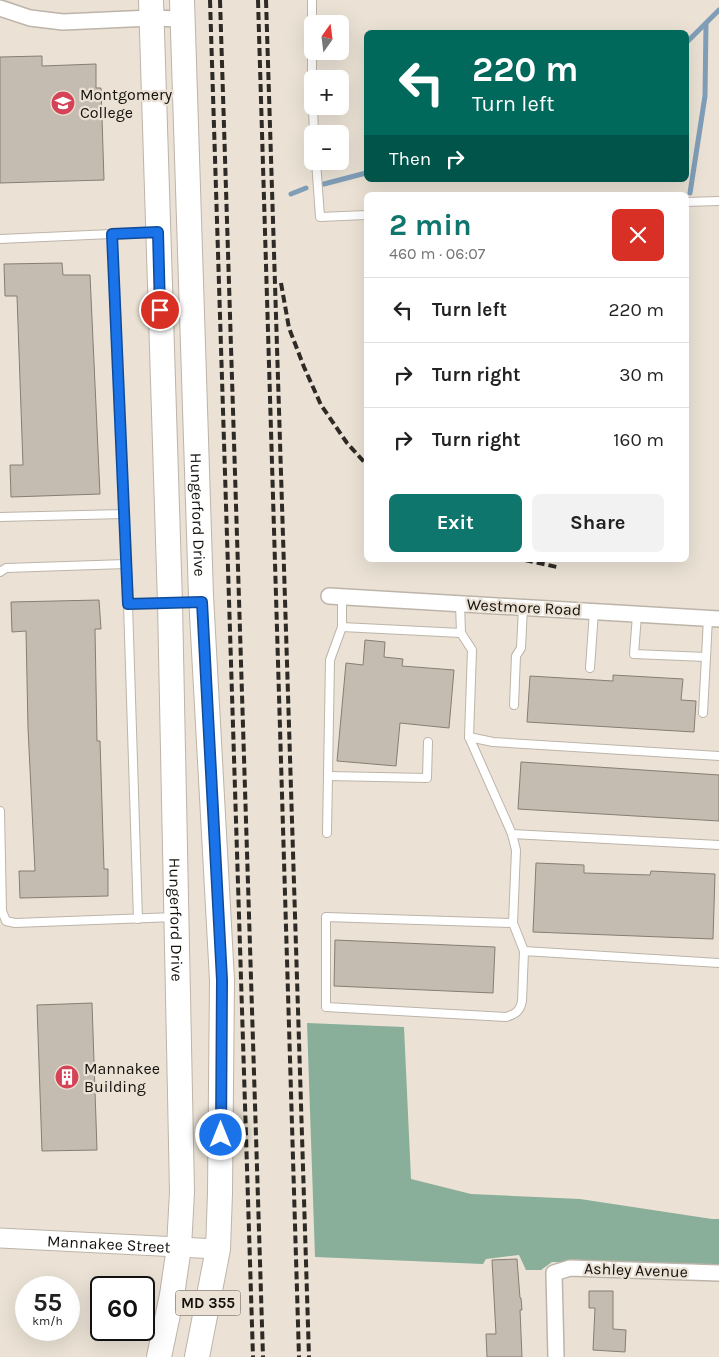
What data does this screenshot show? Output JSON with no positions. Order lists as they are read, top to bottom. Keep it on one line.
{"streets":{"main road":["Hungerford Drive","MD 355"],"street":["Westmore Road","Mannakee Street","Ashley Avenue"]},"crossings":[["Hungerford Drive","Mannakee Street"]],"places":{"school or university":["Montgomery College"],"building":["Mannakee Building"]},"north":"top","page":{"map_buttons":["+","−"],"turn":["220 m","Turn left"],"then":"Then","heading":["2 min","460 m · 06:07"],"list":[{"name":"Turn left","value":"220 m"},{"name":"Turn right","value":"30 m"},{"name":"Turn right","value":"160 m"}],"buttons":["Exit","Share"],"speed":"55 km/h","limit":"60"}}
